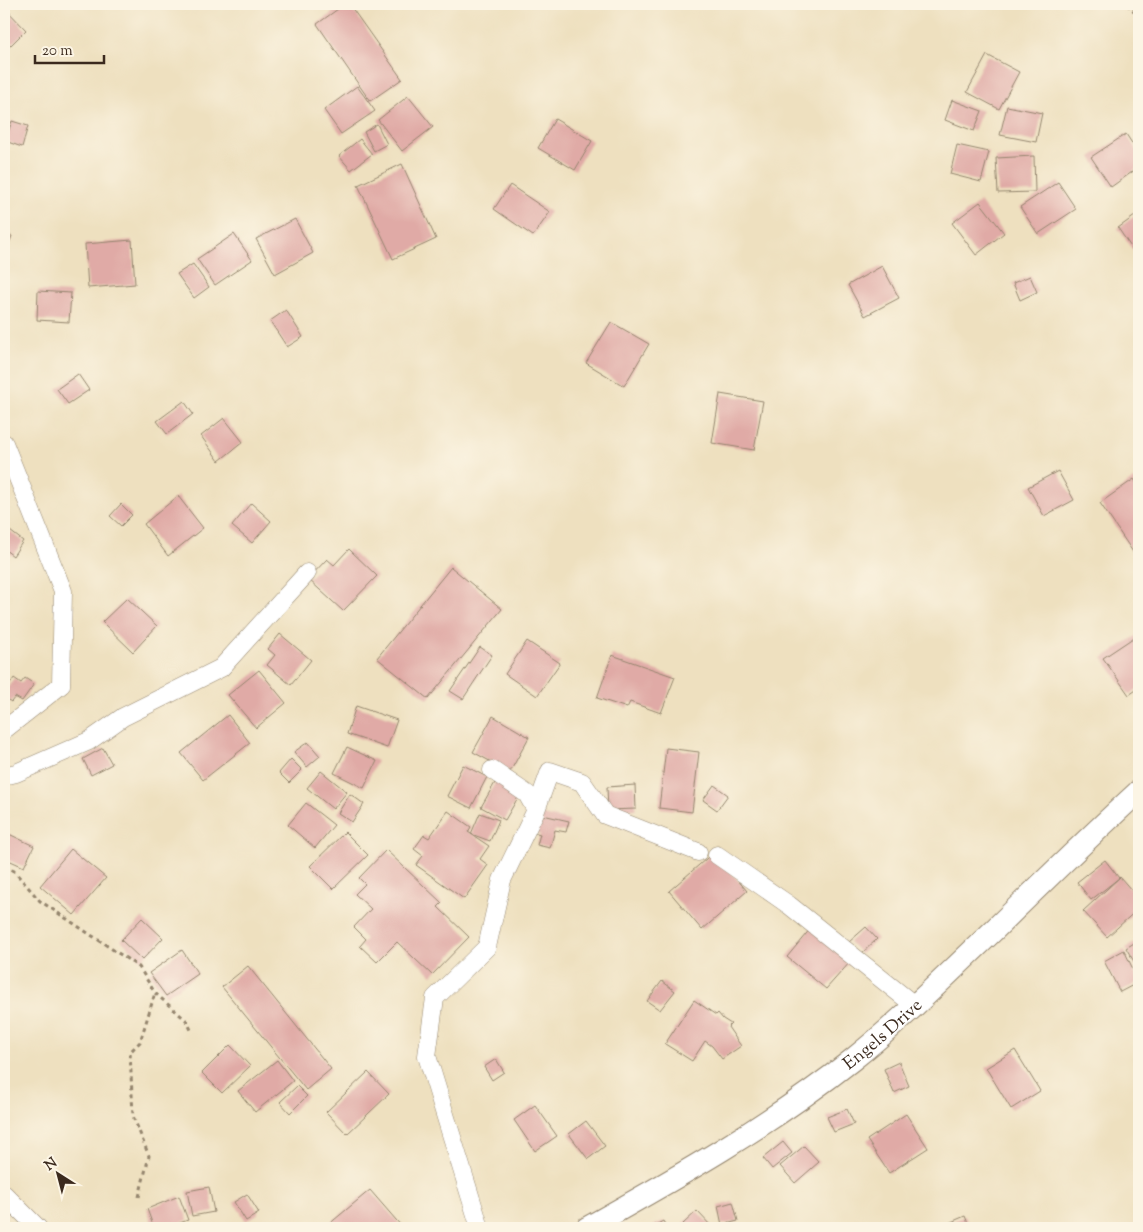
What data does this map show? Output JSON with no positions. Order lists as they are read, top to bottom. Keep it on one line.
{"streets":{"street":["Engels Drive"]},"scale_bar":"20 m","north":"top left"}
